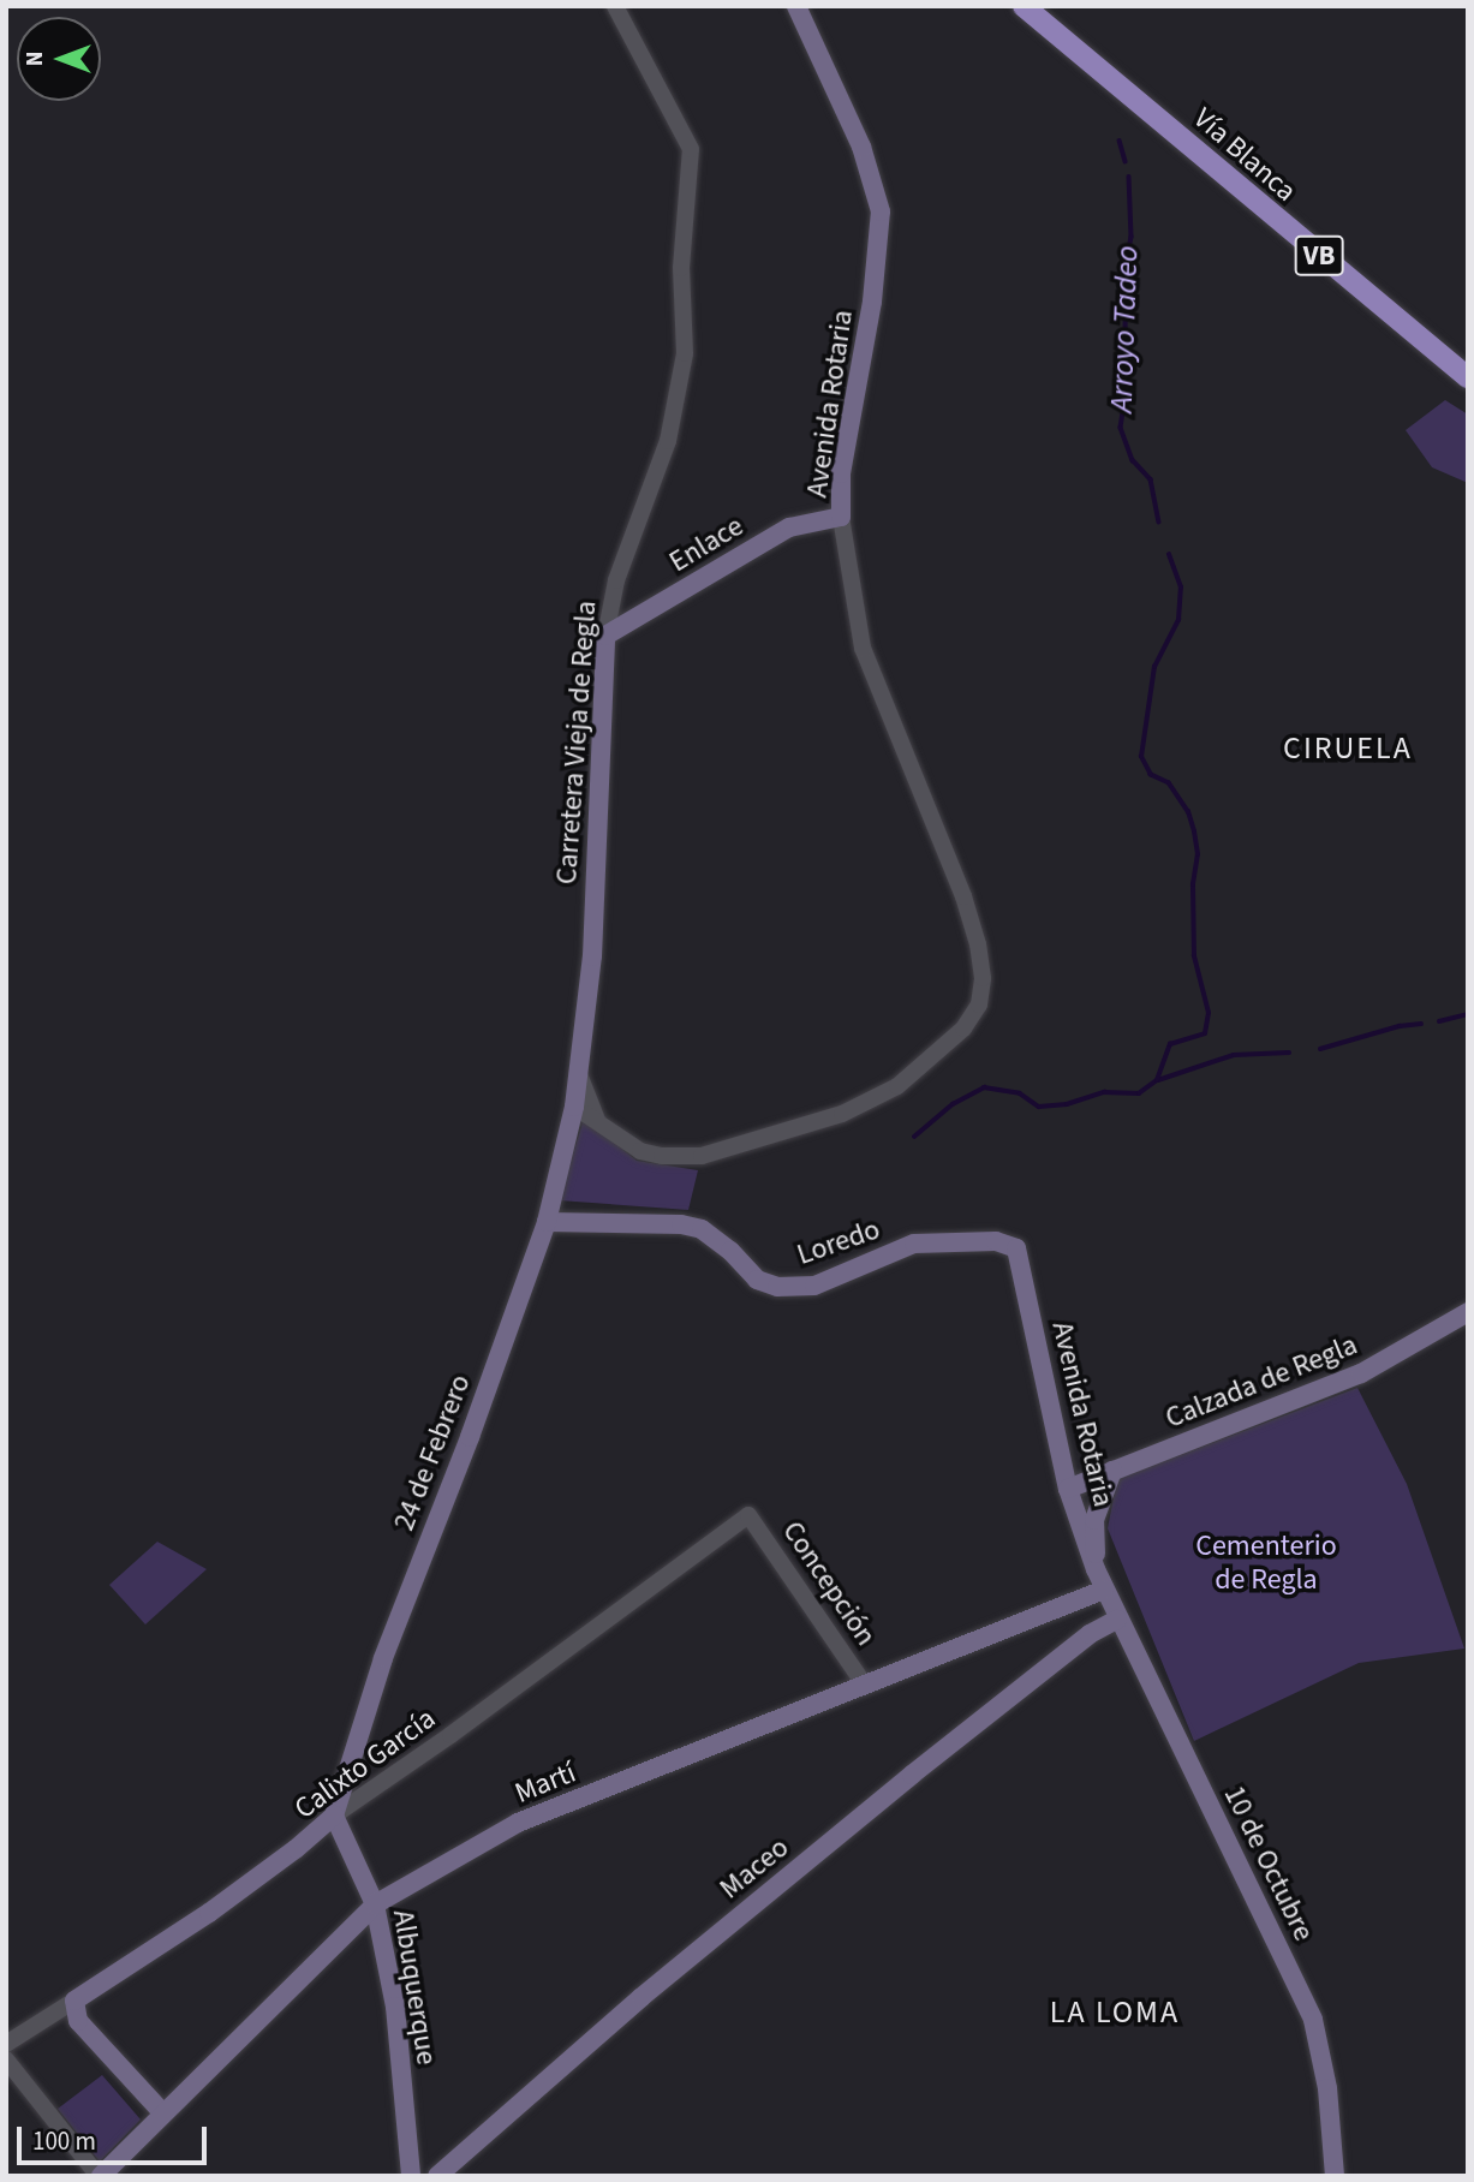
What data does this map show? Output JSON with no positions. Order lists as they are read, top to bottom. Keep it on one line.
{"streets":{"main road":["Vía Blanca","VB","Avenida Rotaria","Enlace","Carretera Vieja de Regla","Loredo","Calzada de Regla","24 de Febrero","Calixto García","Martí","10 de Octubre","Maceo","Albuquerque"],"street":["Concepción"]},"crossings":[["Avenida Rotaria","Enlace"],["Avenida Rotaria","Loredo"],["Avenida Rotaria","Calzada de Regla"],["Avenida Rotaria","Martí"],["Avenida Rotaria","10 de Octubre"],["Enlace","Carretera Vieja de Regla"],["Carretera Vieja de Regla","24 de Febrero"],["Loredo","24 de Febrero"],["24 de Febrero","Calixto García"],["24 de Febrero","Albuquerque"],["Concepción","Calixto García"],["Concepción","Martí"],["Calixto García","Albuquerque"],["Martí","10 de Octubre"],["Martí","Albuquerque"],["10 de Octubre","Maceo"]],"districts":["CIRUELA","LA LOMA"],"water":["Arroyo Tadeo"],"parks":["Cementerio de Regla"],"scale_bar":"100 m","north":"left"}
